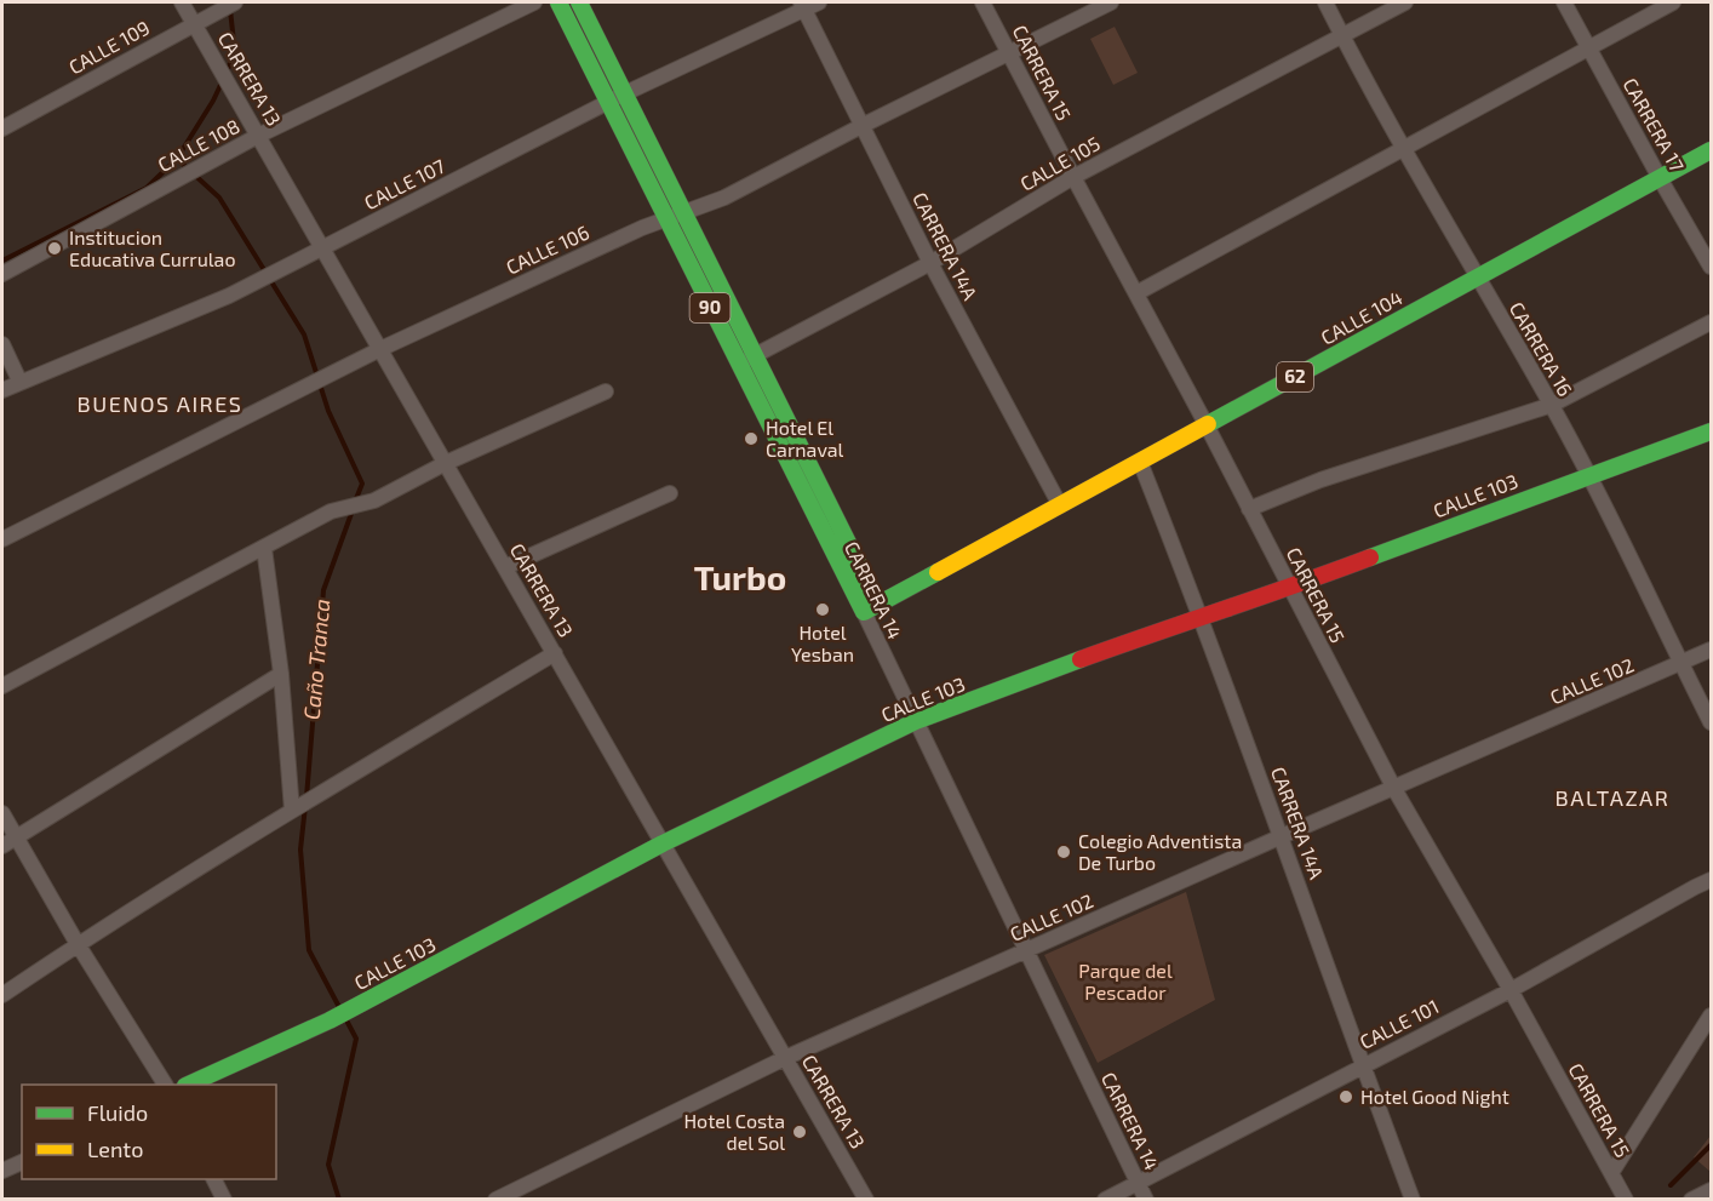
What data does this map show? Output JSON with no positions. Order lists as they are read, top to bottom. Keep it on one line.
{"streets":{"main road":["90","CALLE 104","62","CALLE 103","CARRERA 14"],"street":["CALLE 109","CARRERA 15","CARRERA 13","CARRERA 17","CALLE 108","CALLE 105","CALLE 107","CARRERA 14A","CALLE 106","CARRERA 16","CALLE 102","CALLE 101"]},"crossings":[["CALLE 109","CARRERA 13"],["CARRERA 15","CALLE 105"],["CARRERA 15","CALLE 106"],["CARRERA 15","CALLE 104"],["CARRERA 15","CALLE 103"],["CARRERA 15","CALLE 102"],["CARRERA 15","CALLE 101"],["CARRERA 13","CALLE 108"],["CARRERA 13","CALLE 107"],["CARRERA 13","CALLE 106"],["CARRERA 13","CALLE 103"],["CARRERA 13","CALLE 102"],["CARRERA 17","CALLE 104"],["CALLE 105","CARRERA 14A"],["CALLE 105","CARRERA 16"],["CALLE 105","CARRERA 14"],["CALLE 107","CARRERA 14A"],["CALLE 107","CARRERA 14"],["CARRERA 14A","CALLE 106"],["CARRERA 14A","CALLE 104"],["CARRERA 14A","CALLE 103"],["CARRERA 14A","CALLE 102"],["CARRERA 14A","CALLE 101"],["CALLE 106","CARRERA 14"],["CALLE 104","CARRERA 16"],["CALLE 104","CARRERA 14"],["CARRERA 16","CALLE 103"],["CARRERA 16","CALLE 102"],["CALLE 103","CARRERA 14"],["CARRERA 14","CALLE 102"],["CARRERA 14","CALLE 101"]],"districts":["BUENOS AIRES","Turbo","BALTAZAR"],"water":["Caño Tranca"],"parks":["Parque del Pescador"],"places":["Institucion Educativa Currulao","Hotel El Carnaval","Hotel Yesban","Colegio Adventista De Turbo","Hotel Good Night","Hotel Costa del Sol"],"legend":["Fluido","Lento"]}
